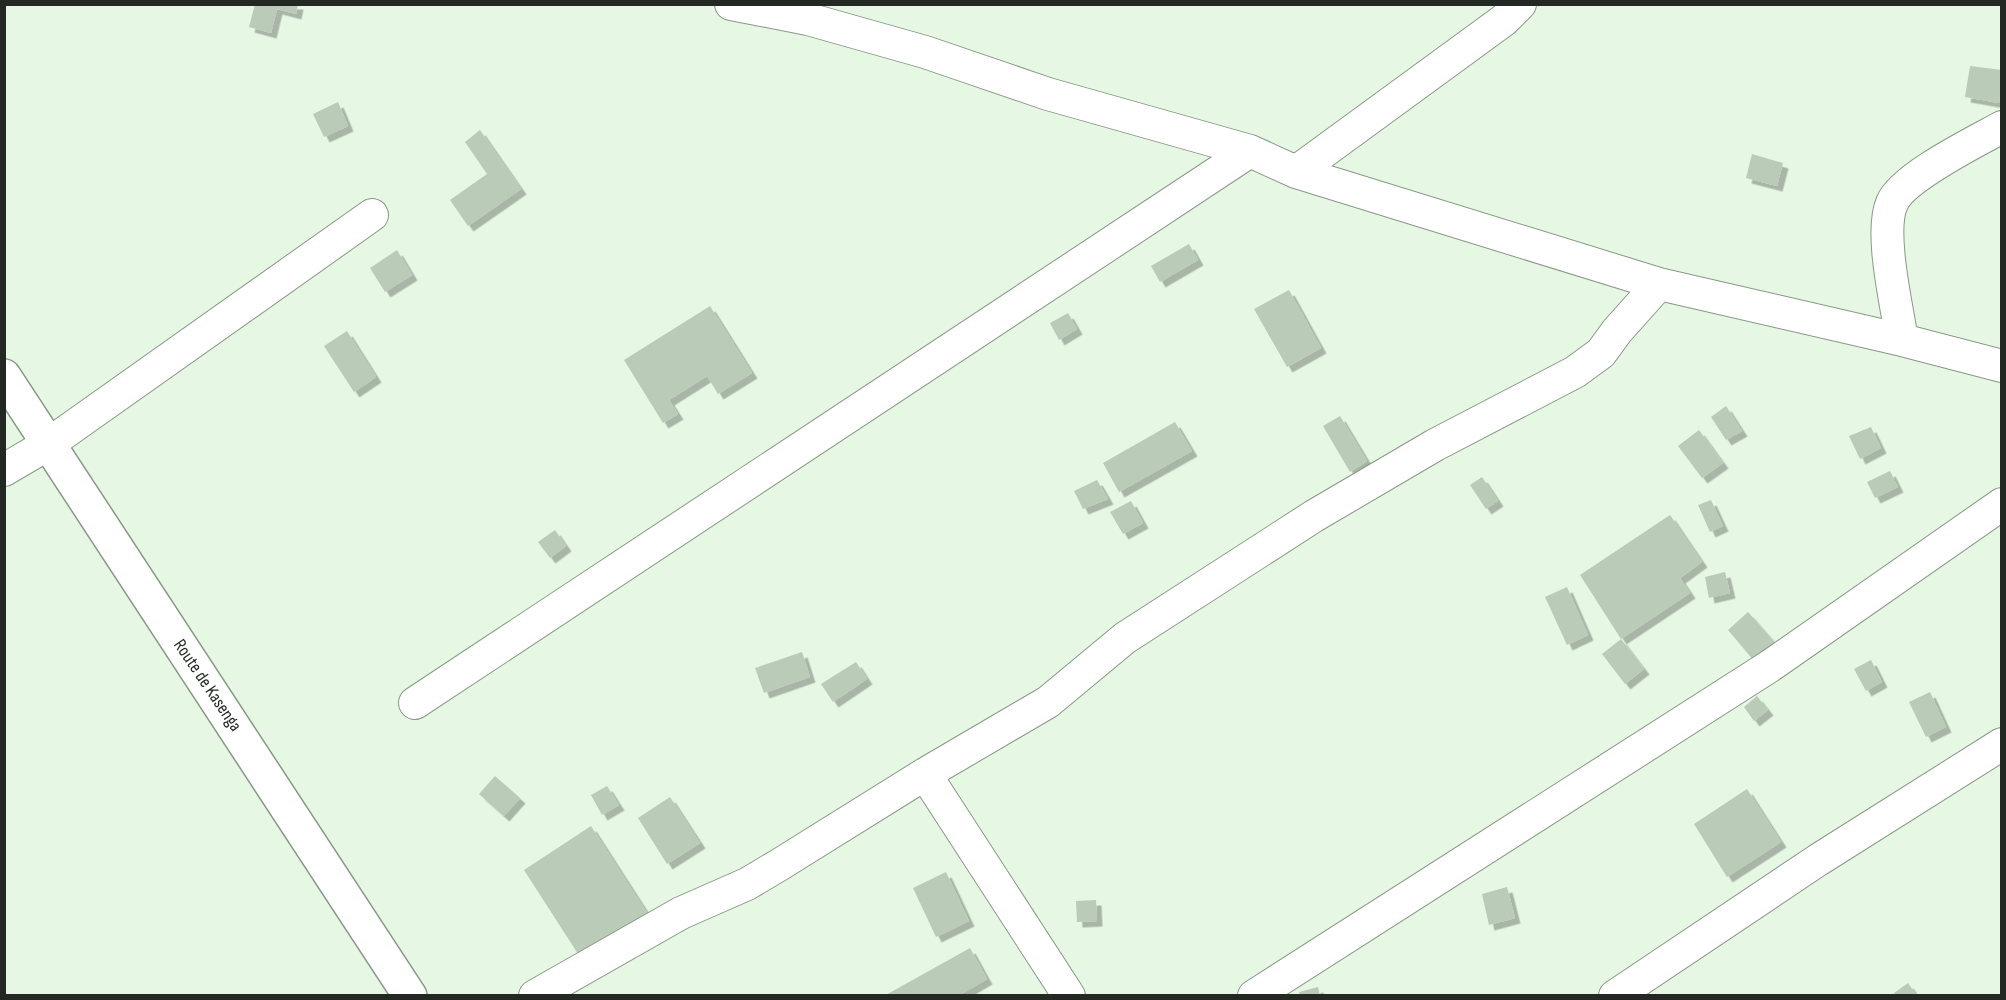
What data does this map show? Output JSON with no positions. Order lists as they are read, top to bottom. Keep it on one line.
{"streets":{"highway":["Route de Kasenga"]}}
